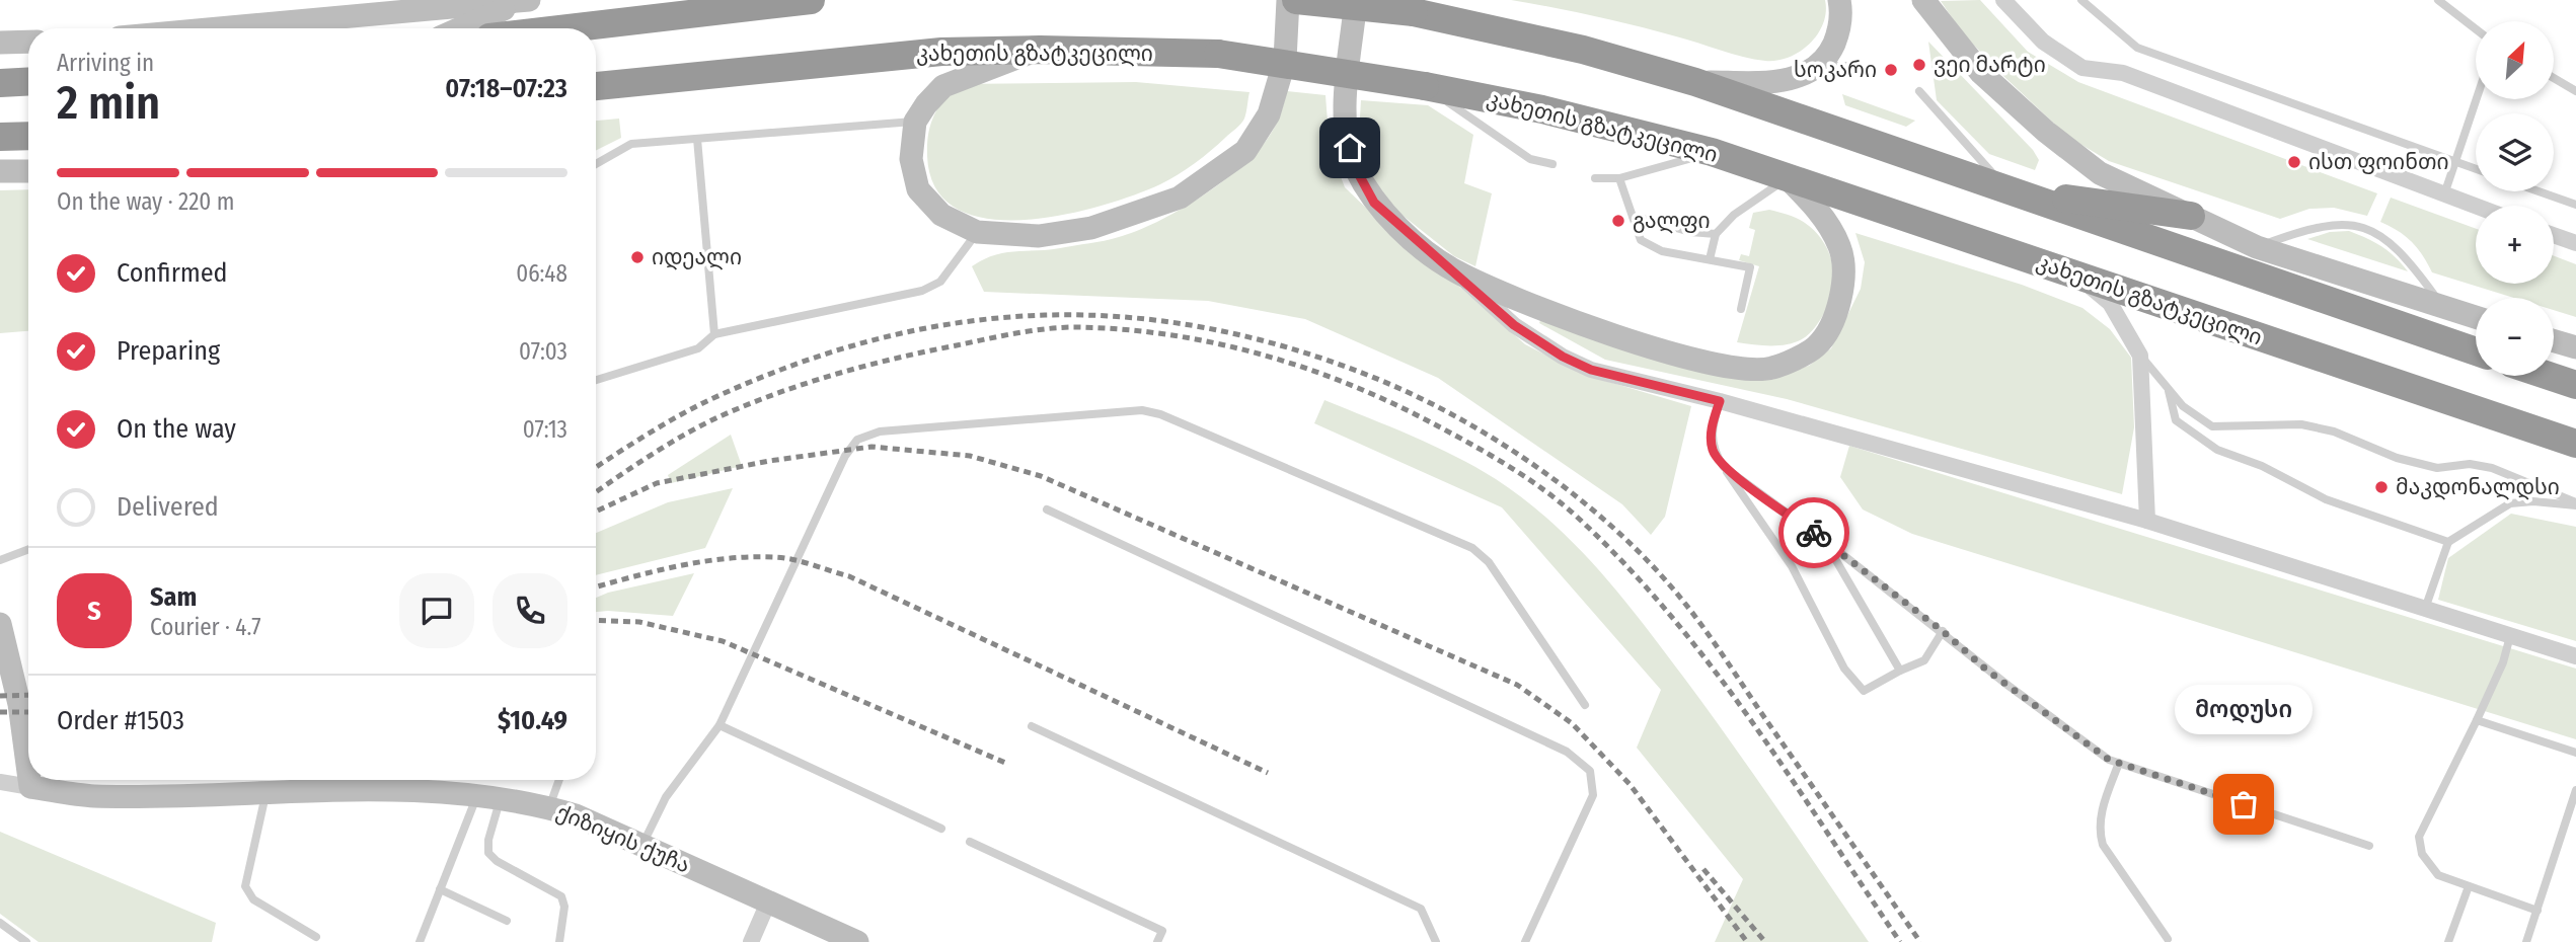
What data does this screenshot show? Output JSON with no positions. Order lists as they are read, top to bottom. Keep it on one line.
{"streets":{"highway":["კახეთის გზატკეცილი"],"main road":["ქიზიყის ქუჩა"]},"places":["ვეი მარტი","სოკარი","ისთ ფოინთი","გალფი","იდეალი","მაკდონალდსი","მოდუსი"],"north":"top right","page":{"map_buttons":["+","−"],"heading":["2 min","Arriving in","07:18–07:23"],"panel":["Sam","Courier · 4.7","Order #1503","$10.49"],"bar":"On the way · 220 m","list":[["Confirmed","06:48"],["Preparing","07:03"],["On the way","07:13"],"Delivered"],"round":"S","bubble":"მოდუსი"}}
